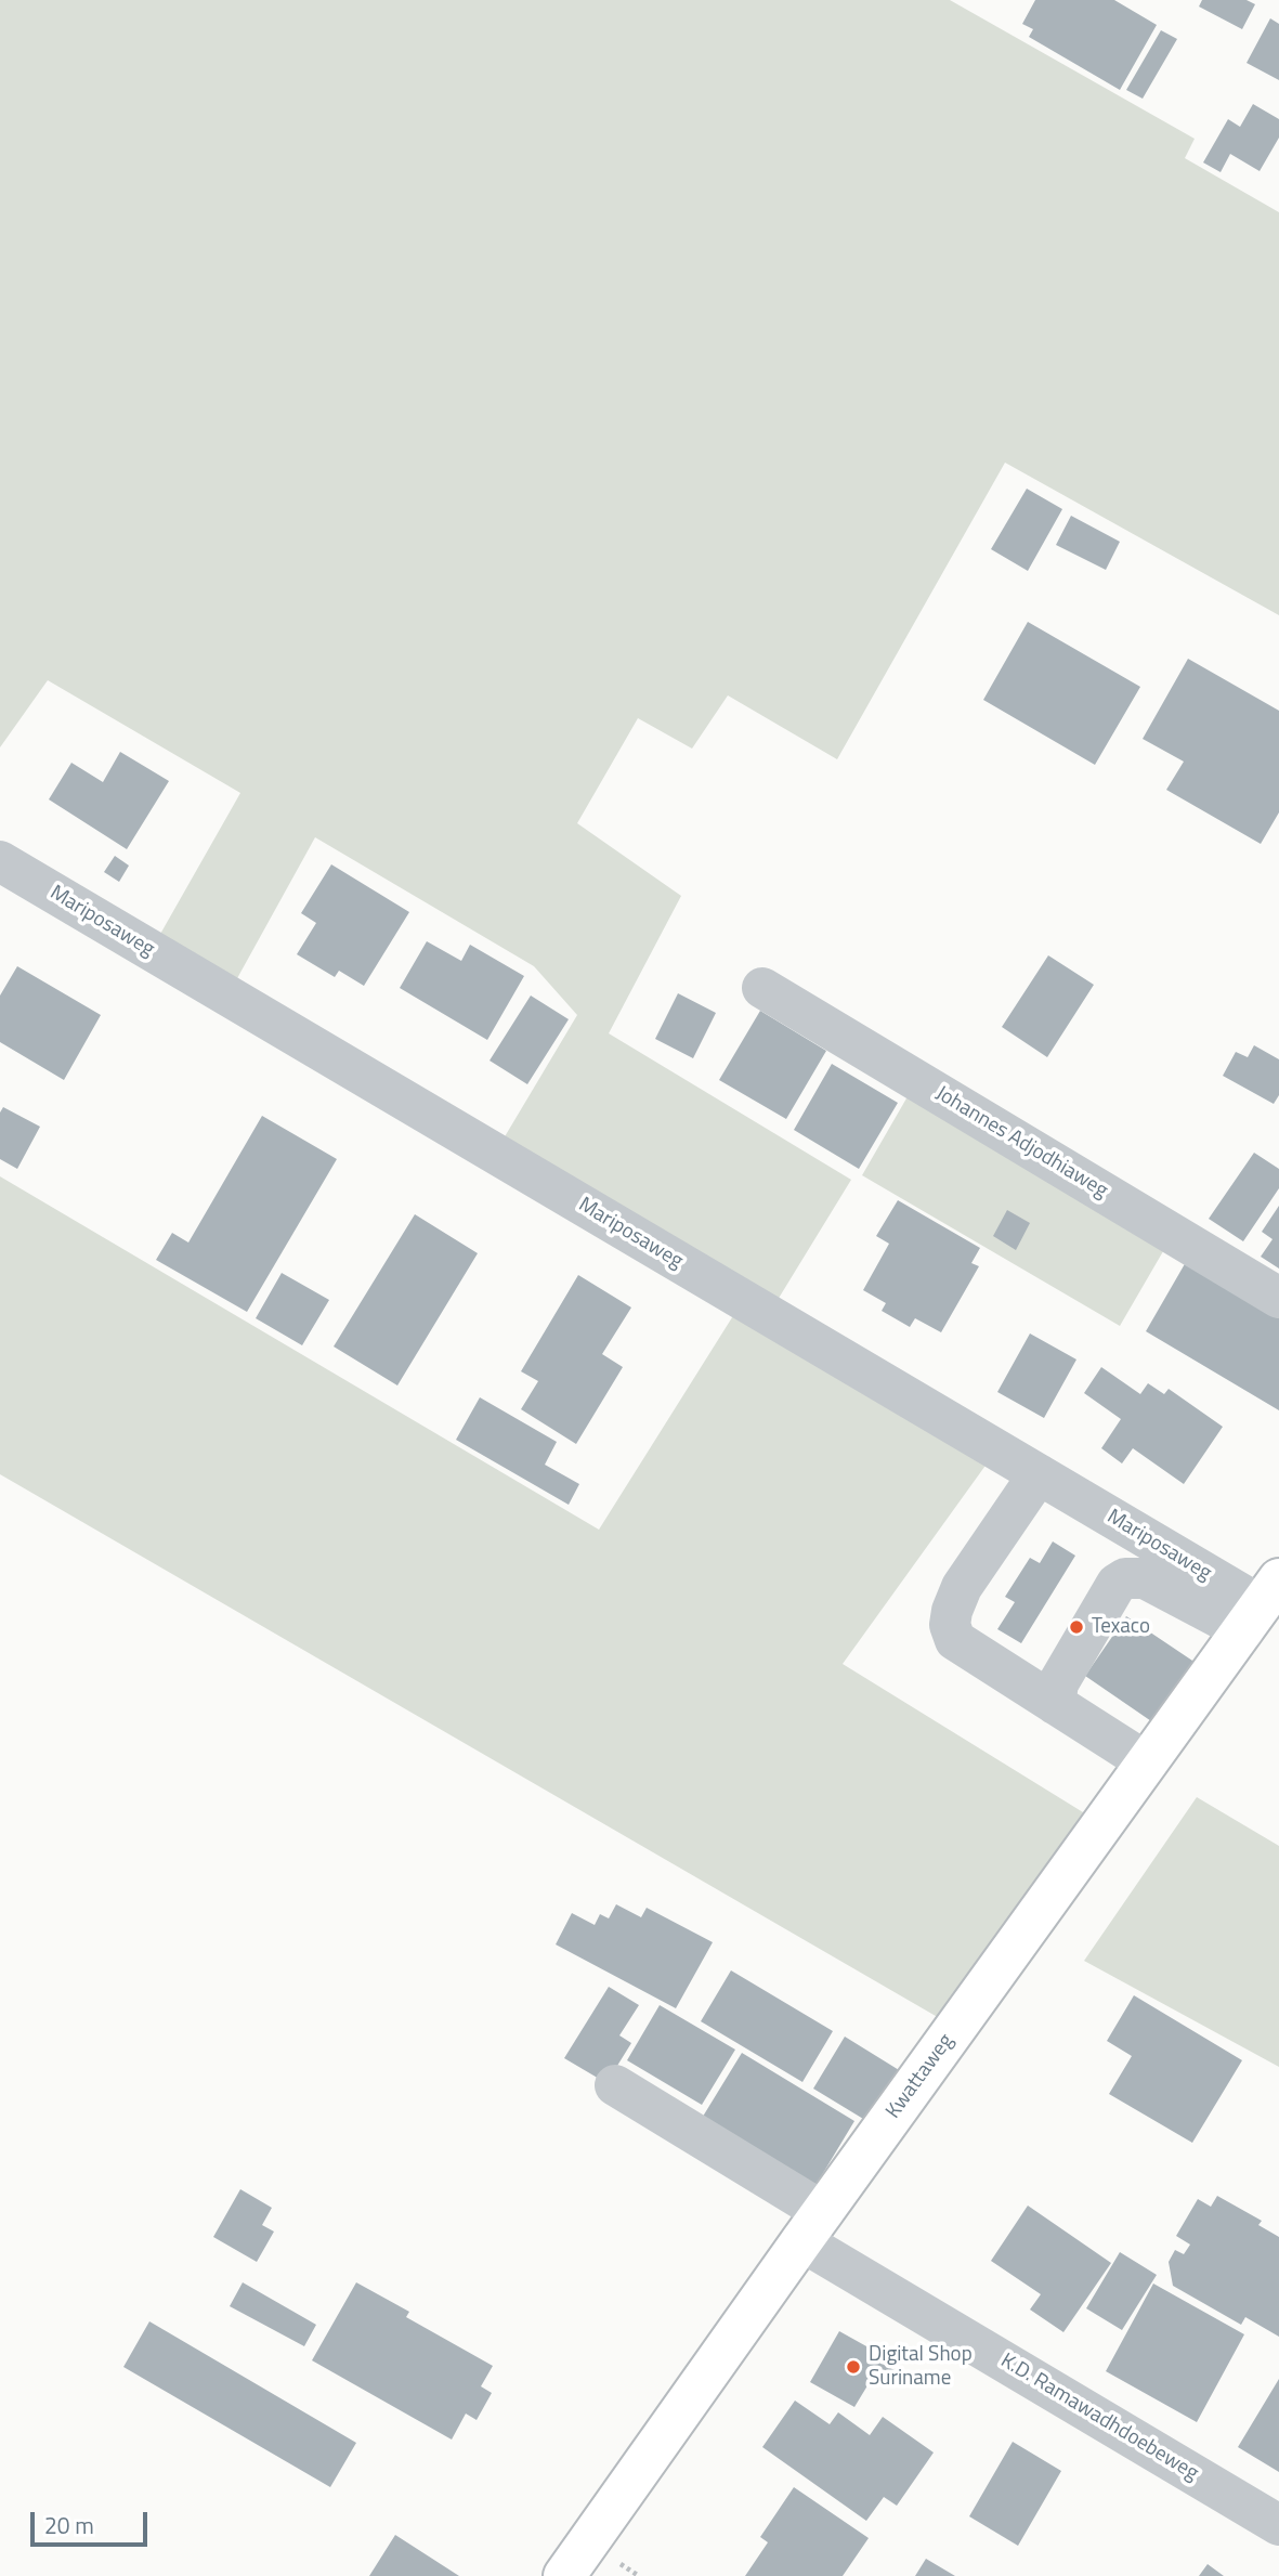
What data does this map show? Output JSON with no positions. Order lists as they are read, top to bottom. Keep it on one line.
{"streets":{"main road":["Kwattaweg"],"street":["Mariposaweg","Johannes Adjodhiaweg","K.D. Ramawadhdoebeweg"]},"crossings":[["Mariposaweg","Kwattaweg"],["Kwattaweg","K.D. Ramawadhdoebeweg"]],"places":["Texaco","Digital Shop Suriname"],"scale_bar":"20 m"}
